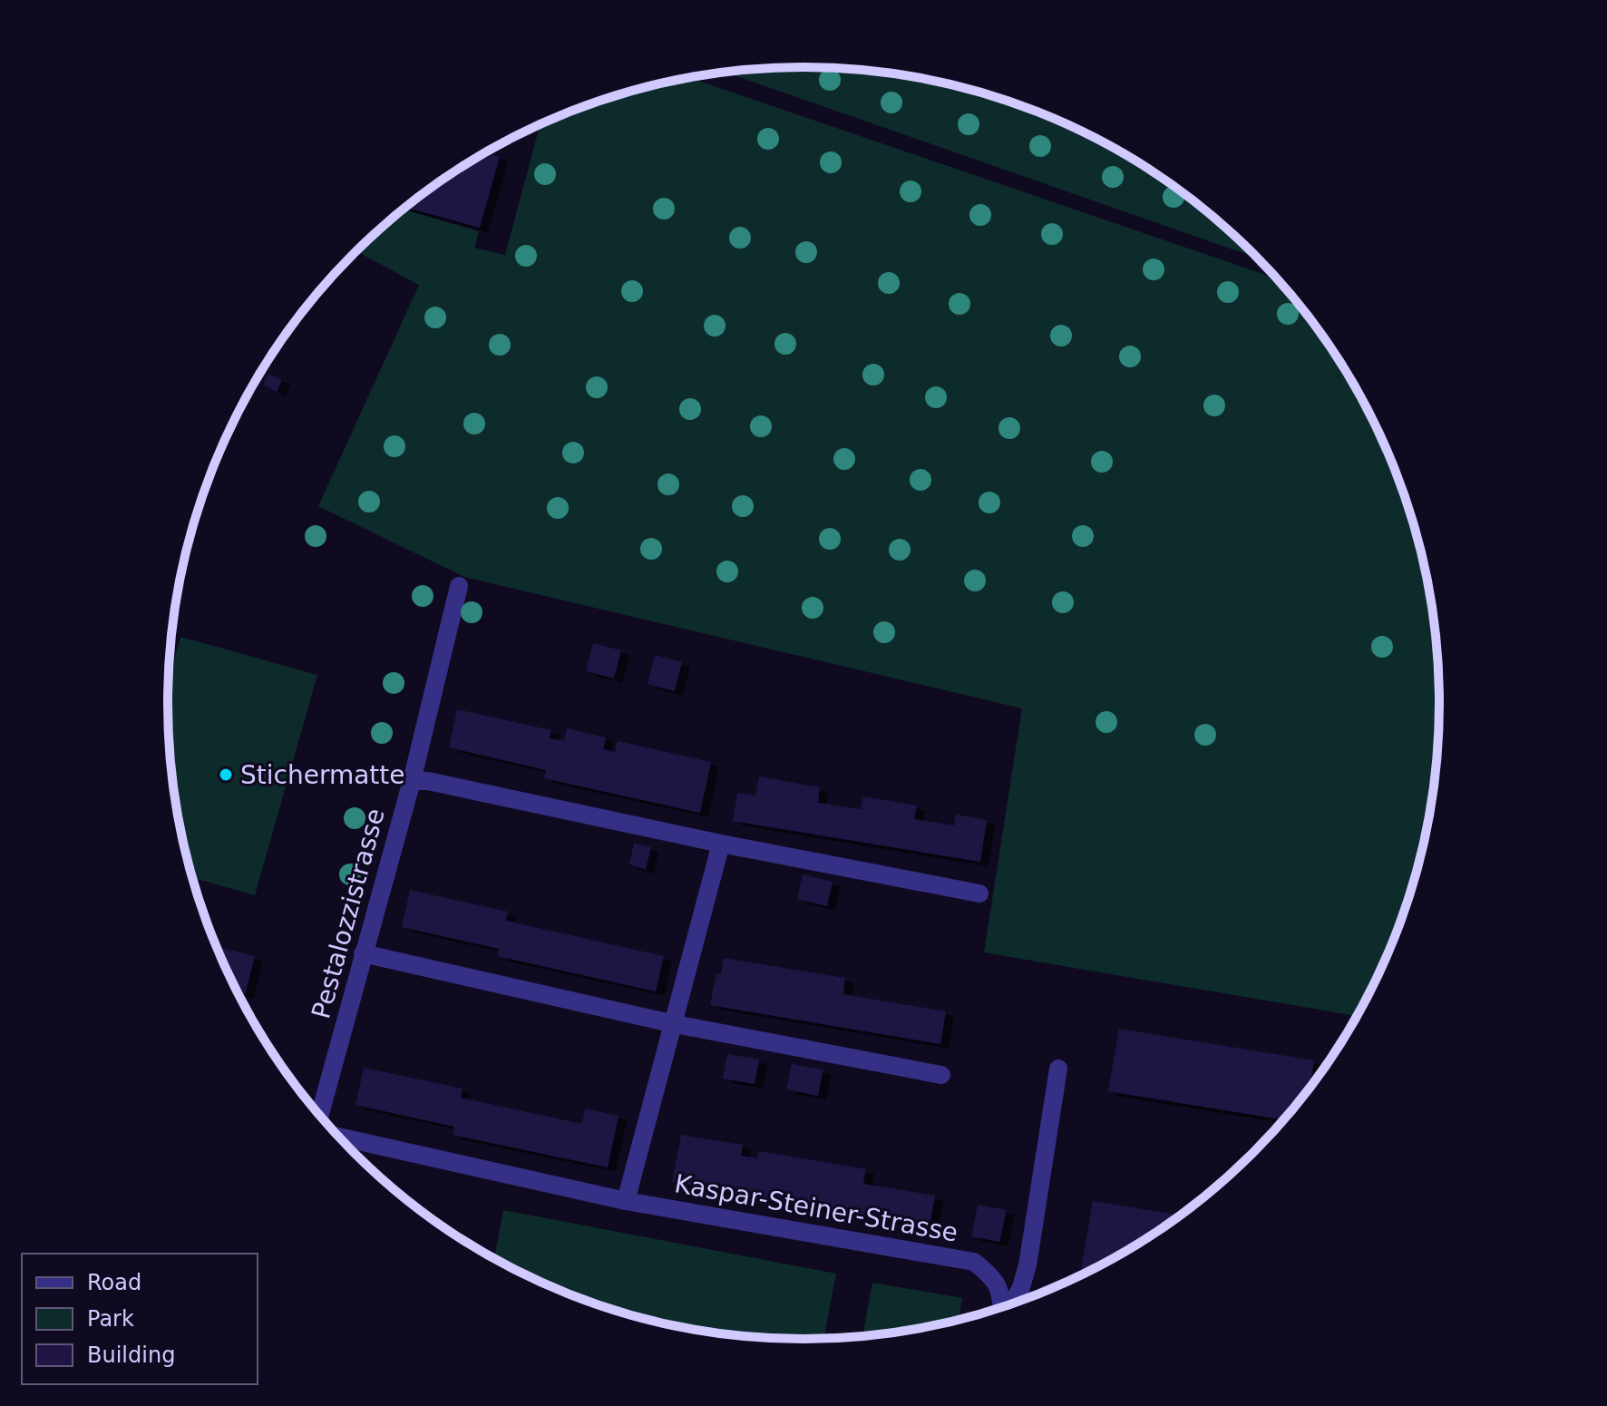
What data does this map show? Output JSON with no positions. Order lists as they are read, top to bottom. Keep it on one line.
{"streets":{"street":["Pestalozzistrasse","Kaspar-Steiner-Strasse"]},"places":["Stichermatte"],"legend":["Road","Park","Building"]}
